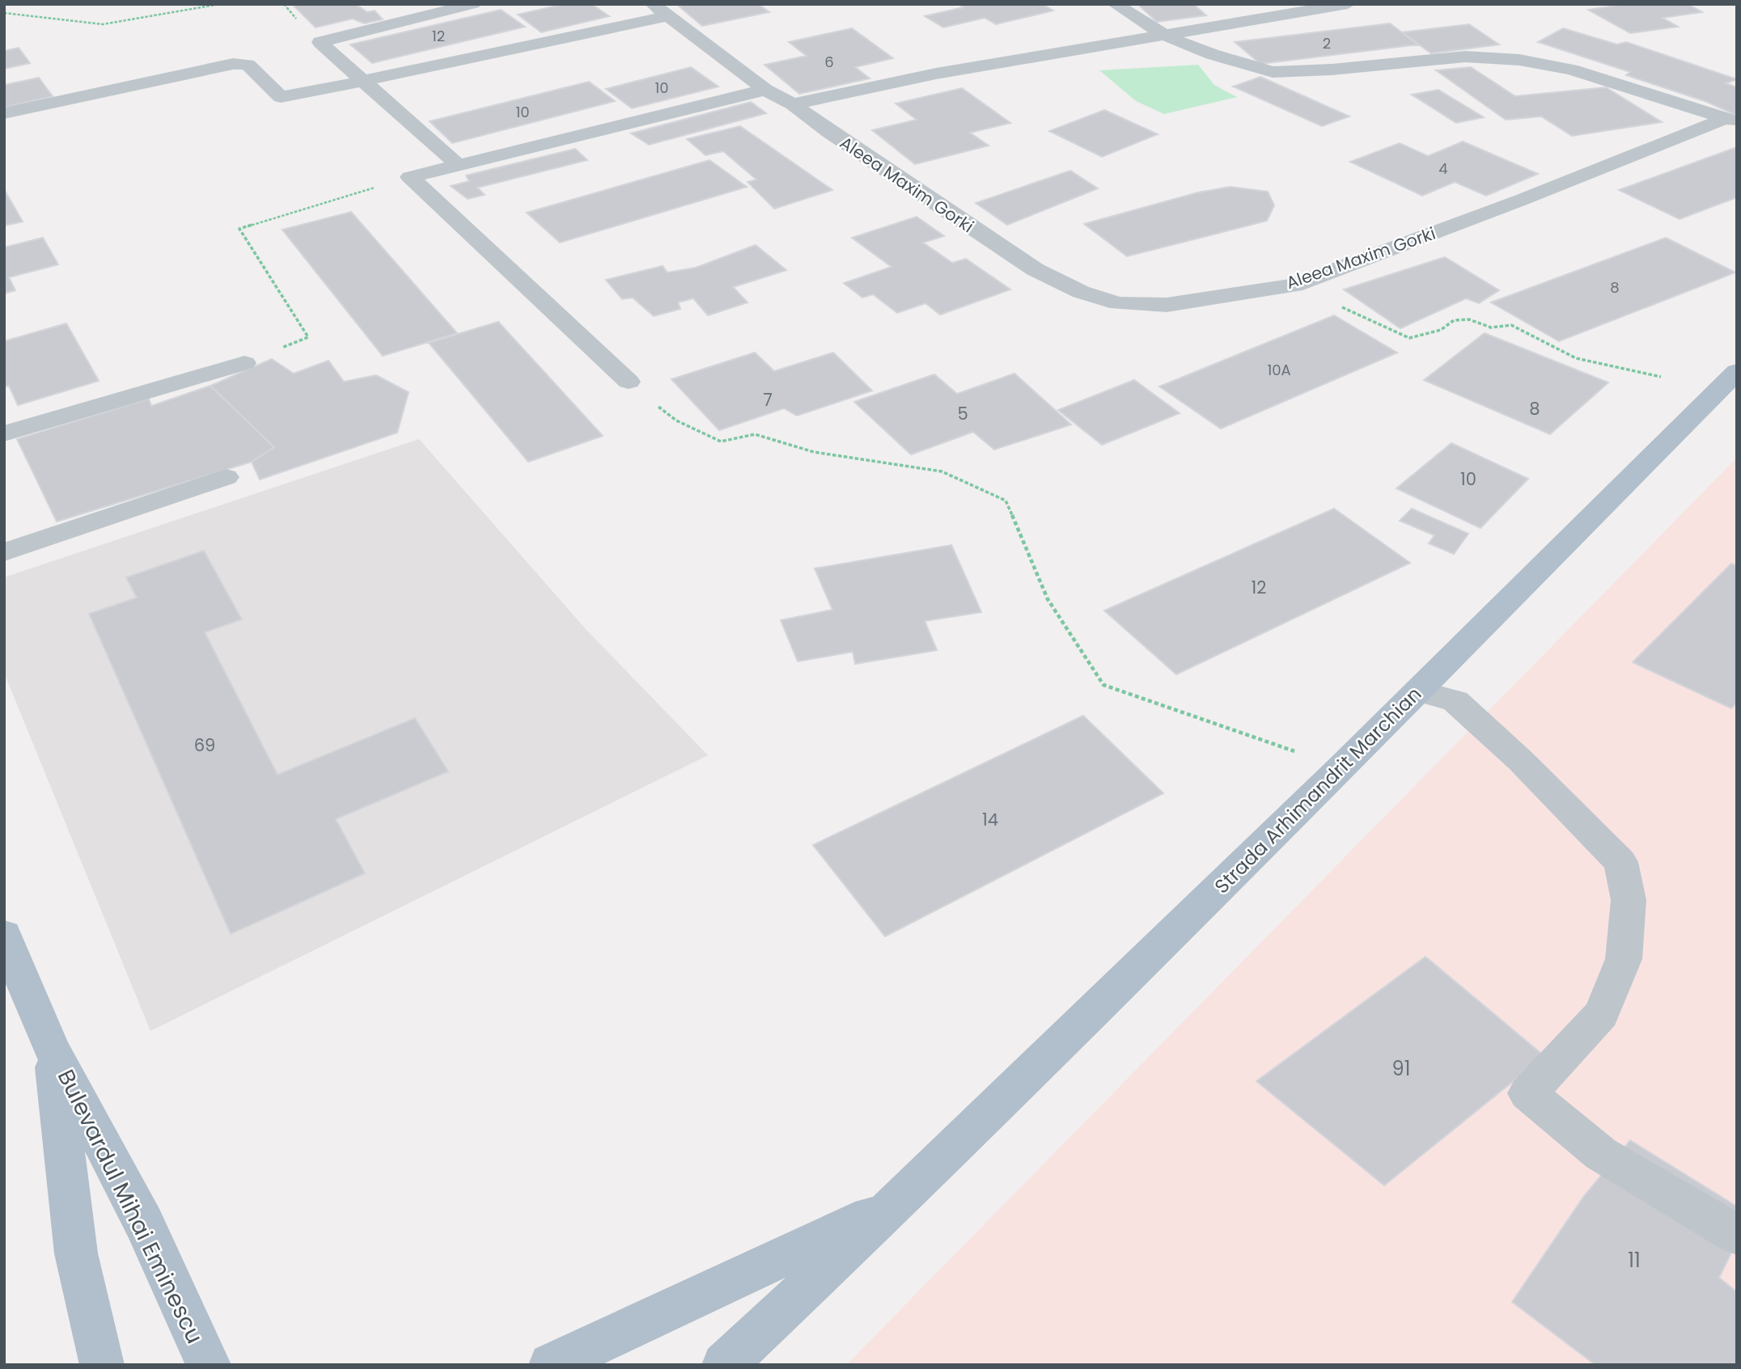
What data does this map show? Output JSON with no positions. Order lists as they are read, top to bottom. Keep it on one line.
{"streets":{"main road":["Strada Arhimandrit Marchian","Bulevardul Mihai Eminescu"],"street":["Aleea Maxim Gorki"]},"house_numbers":["12","2","6","10","10","4","8","10A","7","8","5","10","12","69","14","91","11"]}
